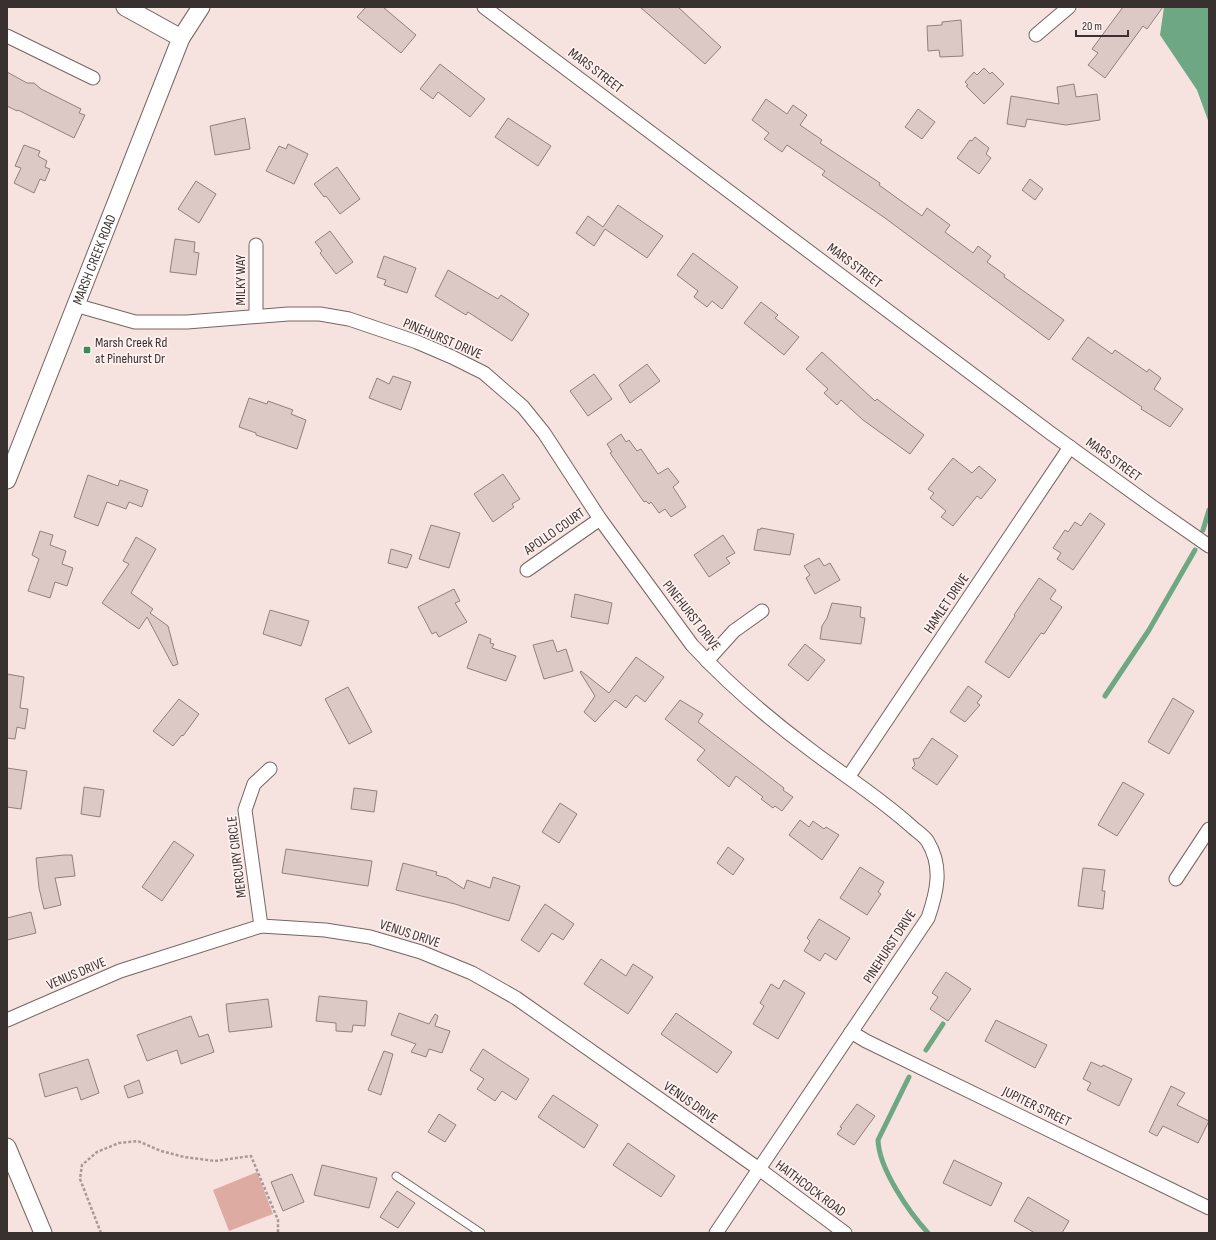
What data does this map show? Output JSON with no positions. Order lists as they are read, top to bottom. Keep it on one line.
{"streets":{"street":["MARS STREET","MARSH CREEK ROAD","MILKY WAY","PINEHURST DRIVE","APOLLO COURT","HAMLET DRIVE","MERCURY CIRCLE","VENUS DRIVE","JUPITER STREET","HAITHCOCK ROAD"]},"crossings":[["MARS STREET","HAMLET DRIVE"],["MARSH CREEK ROAD","PINEHURST DRIVE"],["MILKY WAY","PINEHURST DRIVE"],["PINEHURST DRIVE","APOLLO COURT"],["PINEHURST DRIVE","HAMLET DRIVE"],["PINEHURST DRIVE","VENUS DRIVE"],["PINEHURST DRIVE","JUPITER STREET"],["PINEHURST DRIVE","HAITHCOCK ROAD"],["MERCURY CIRCLE","VENUS DRIVE"],["VENUS DRIVE","HAITHCOCK ROAD"]],"places":{"transit":["Marsh Creek Rd at Pinehurst Dr"]},"scale_bar":"20 m"}
